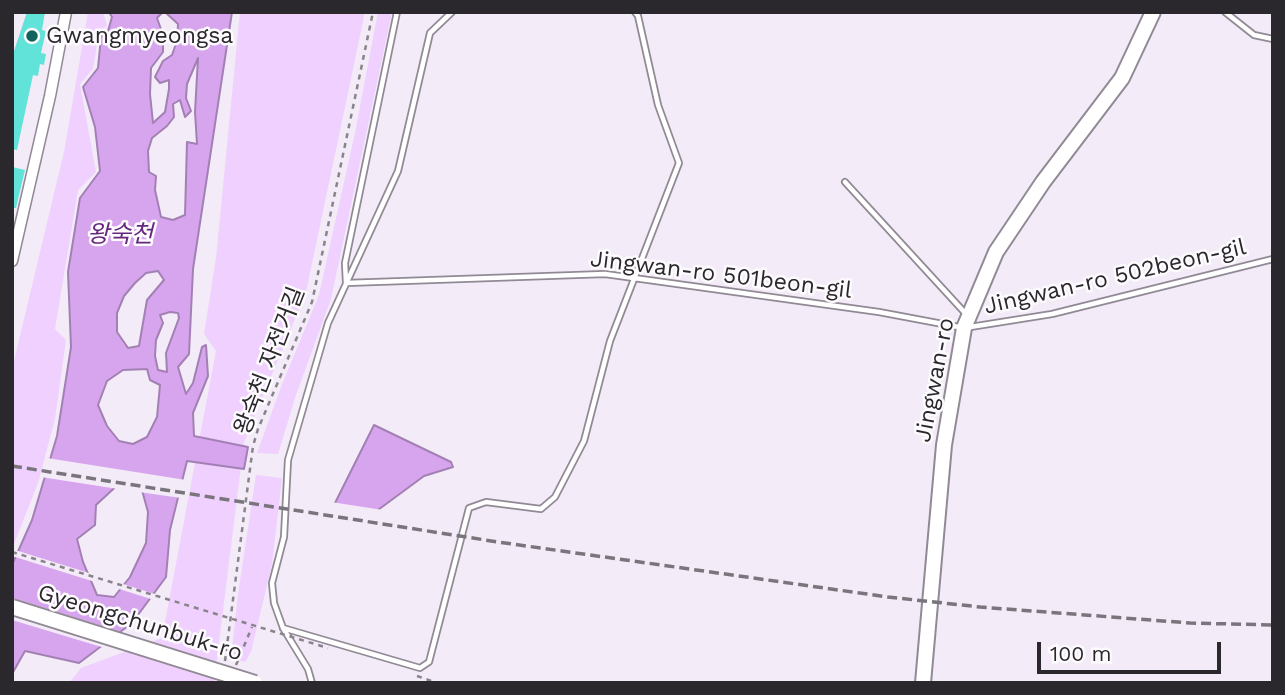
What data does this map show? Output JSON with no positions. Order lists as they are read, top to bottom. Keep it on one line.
{"streets":{"street":["Jingwan-ro","Gyeongchunbuk-ro"],"lane":["Jingwan-ro 501beon-gil","Jingwan-ro 502beon-gil"],"path":["왕숙천 자전거길"]},"crossings":[["Jingwan-ro 501beon-gil","Jingwan-ro 502beon-gil"],["Jingwan-ro 501beon-gil","Jingwan-ro"],["Jingwan-ro 502beon-gil","Jingwan-ro"]],"water":["왕숙천"],"places":["Gwangmyeongsa"],"scale_bar":"100 m"}
